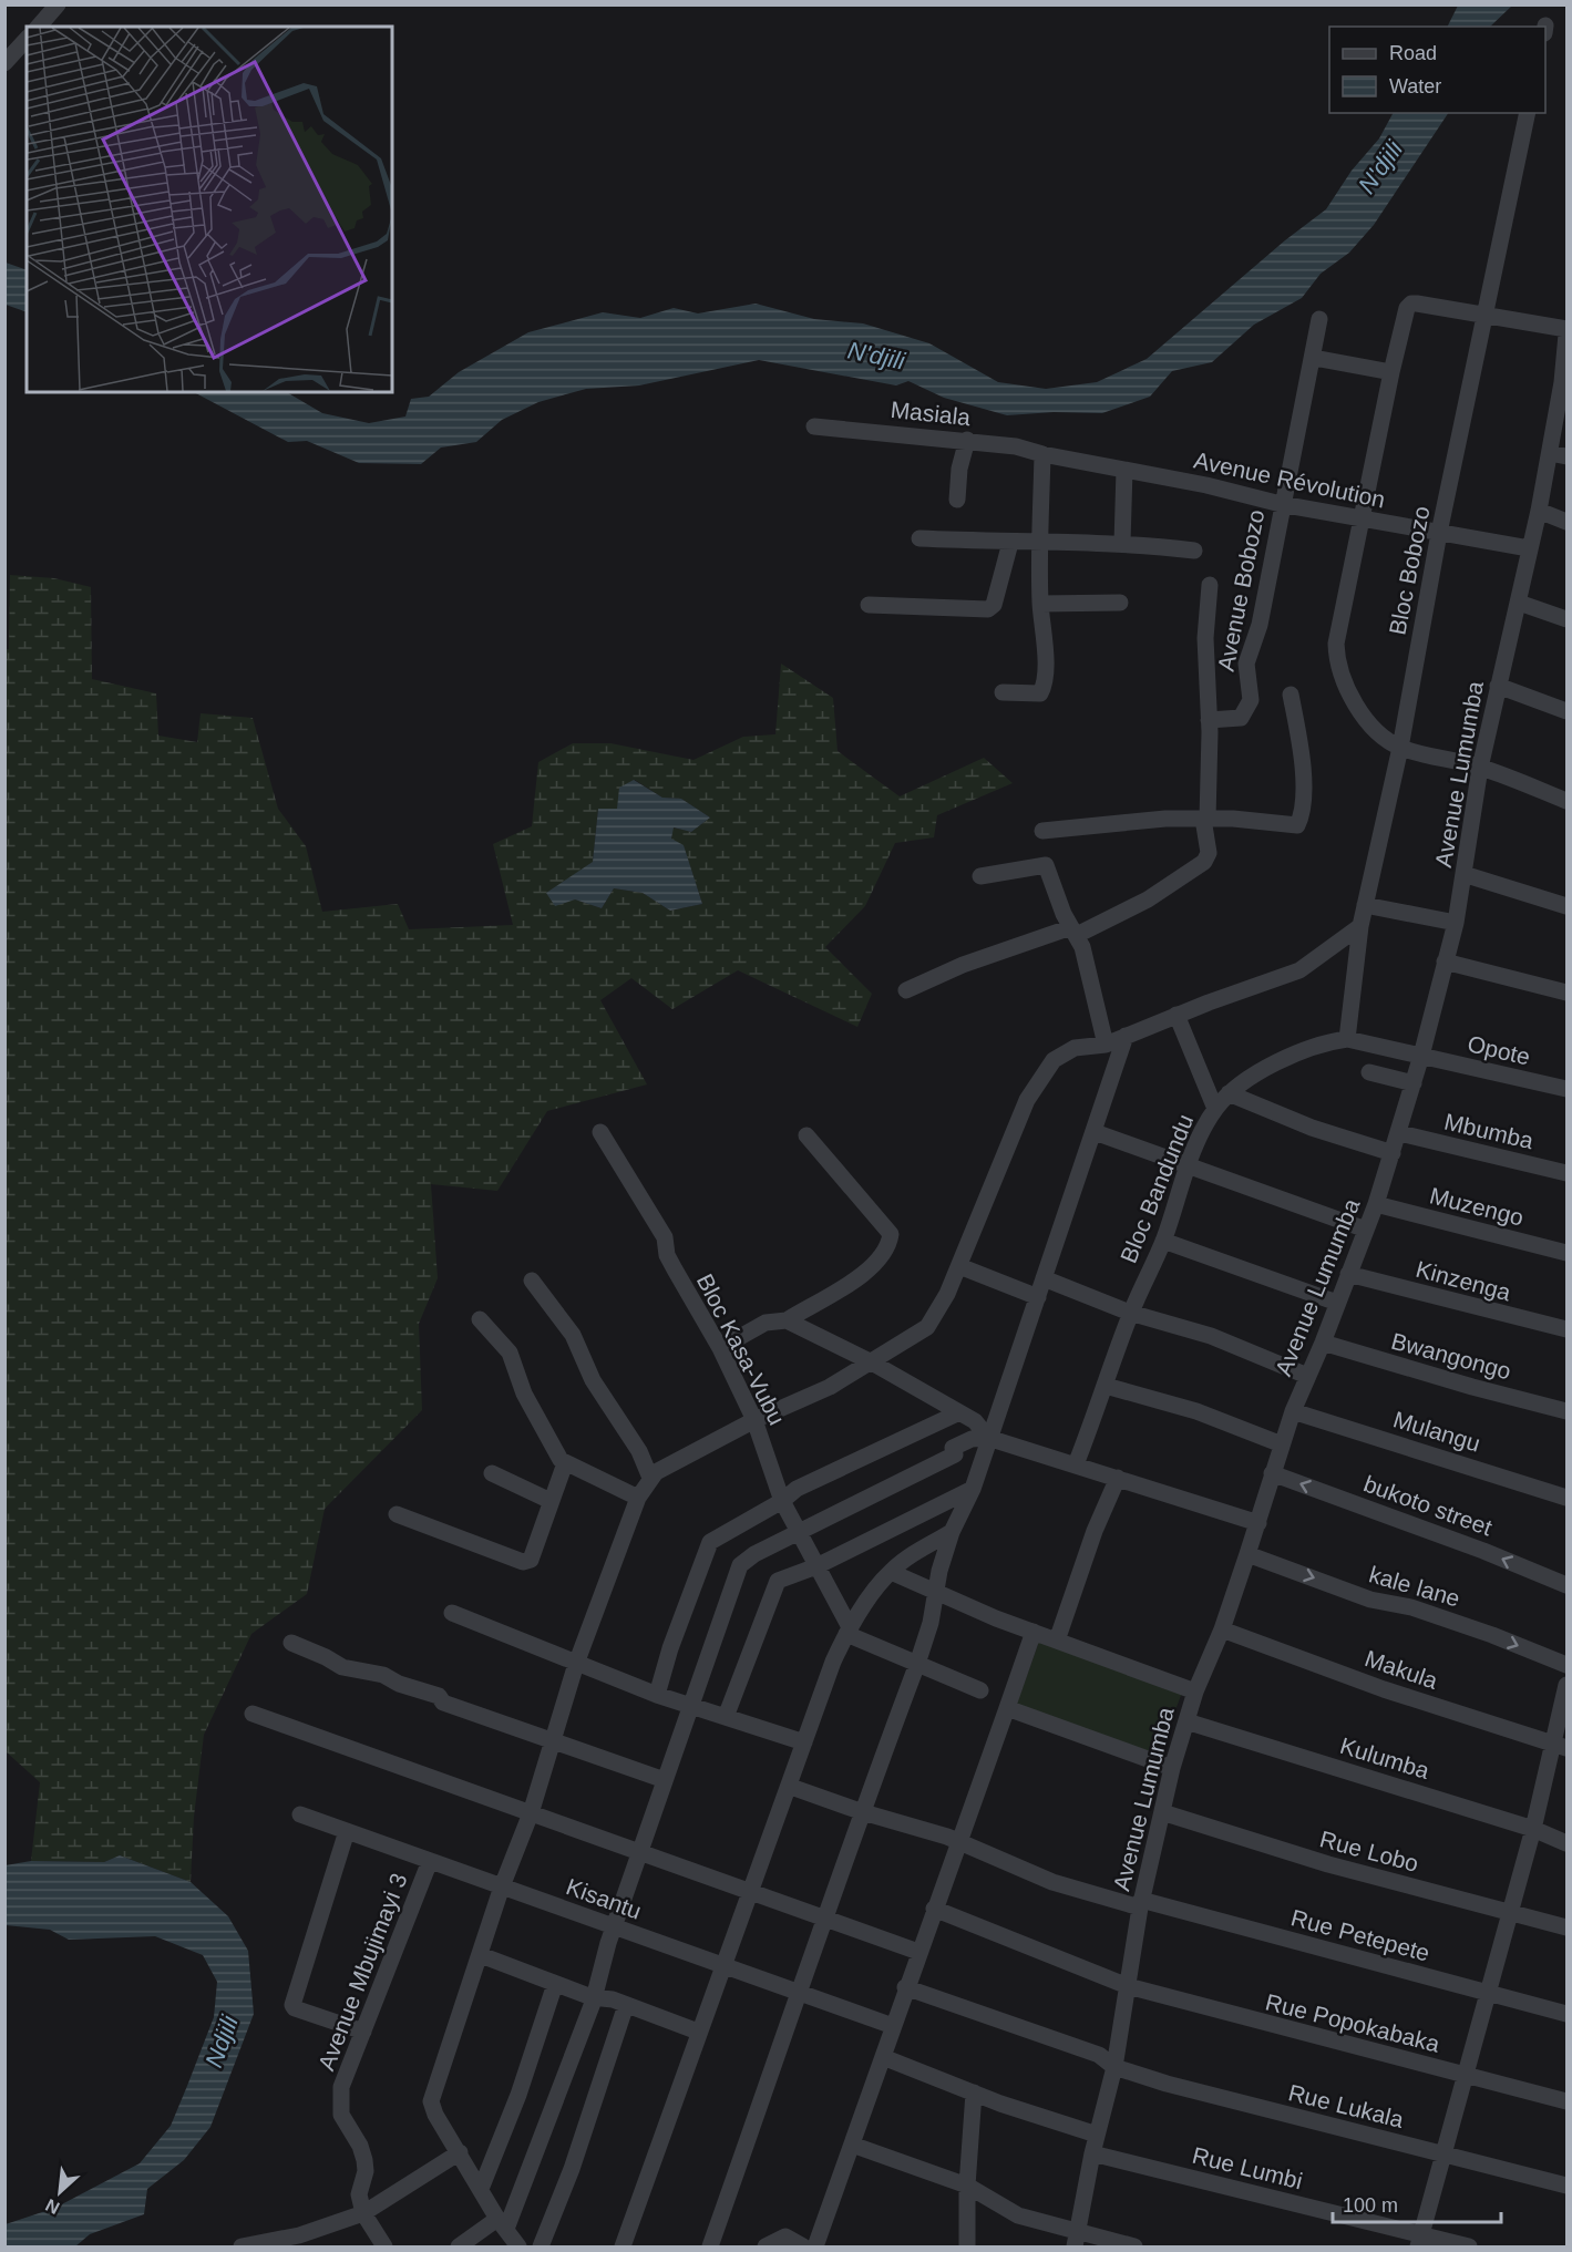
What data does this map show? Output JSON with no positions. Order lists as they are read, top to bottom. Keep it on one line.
{"streets":{"street":["Masiala","Avenue Révolution","Bloc Bobozo","Avenue Bobozo","Avenue Lumumba","Opote","Mbumba","Bloc Bandundu","Muzengo","Kinzenga","Bloc Kasa-Vubu","Bwangongo","Mulangu","bukoto street","kale lane","Makula","Kulumba","Rue Lobo","Kisantu","Rue Petepete","Avenue Mbujimayi 3","Rue Popokabaka","Rue Lukala","Rue Lumbi"]},"crossings":[["Masiala","Avenue Révolution"],["Avenue Révolution","Bloc Bobozo"],["Avenue Révolution","Avenue Bobozo"],["Avenue Révolution","Avenue Lumumba"],["Bloc Bobozo","Bloc Bandundu"],["Avenue Lumumba","Opote"],["Avenue Lumumba","Mbumba"],["Avenue Lumumba","Bloc Bandundu"],["Avenue Lumumba","Muzengo"],["Avenue Lumumba","Kinzenga"],["Avenue Lumumba","Bwangongo"],["Avenue Lumumba","Mulangu"],["Avenue Lumumba","bukoto street"],["Avenue Lumumba","kale lane"],["Avenue Lumumba","Makula"],["Avenue Lumumba","Kulumba"],["Avenue Lumumba","Rue Lobo"],["Avenue Lumumba","Rue Petepete"],["Avenue Lumumba","Rue Popokabaka"],["Avenue Lumumba","Rue Lukala"],["Avenue Lumumba","Rue Lumbi"],["Opote","Bloc Bandundu"],["Kisantu","Avenue Mbujimayi 3"]],"one_way":["bukoto street","kale lane"],"water":["N'djili","Ndjili"],"legend":["Road","Water"],"scale_bar":"100 m","north":"bottom left"}
